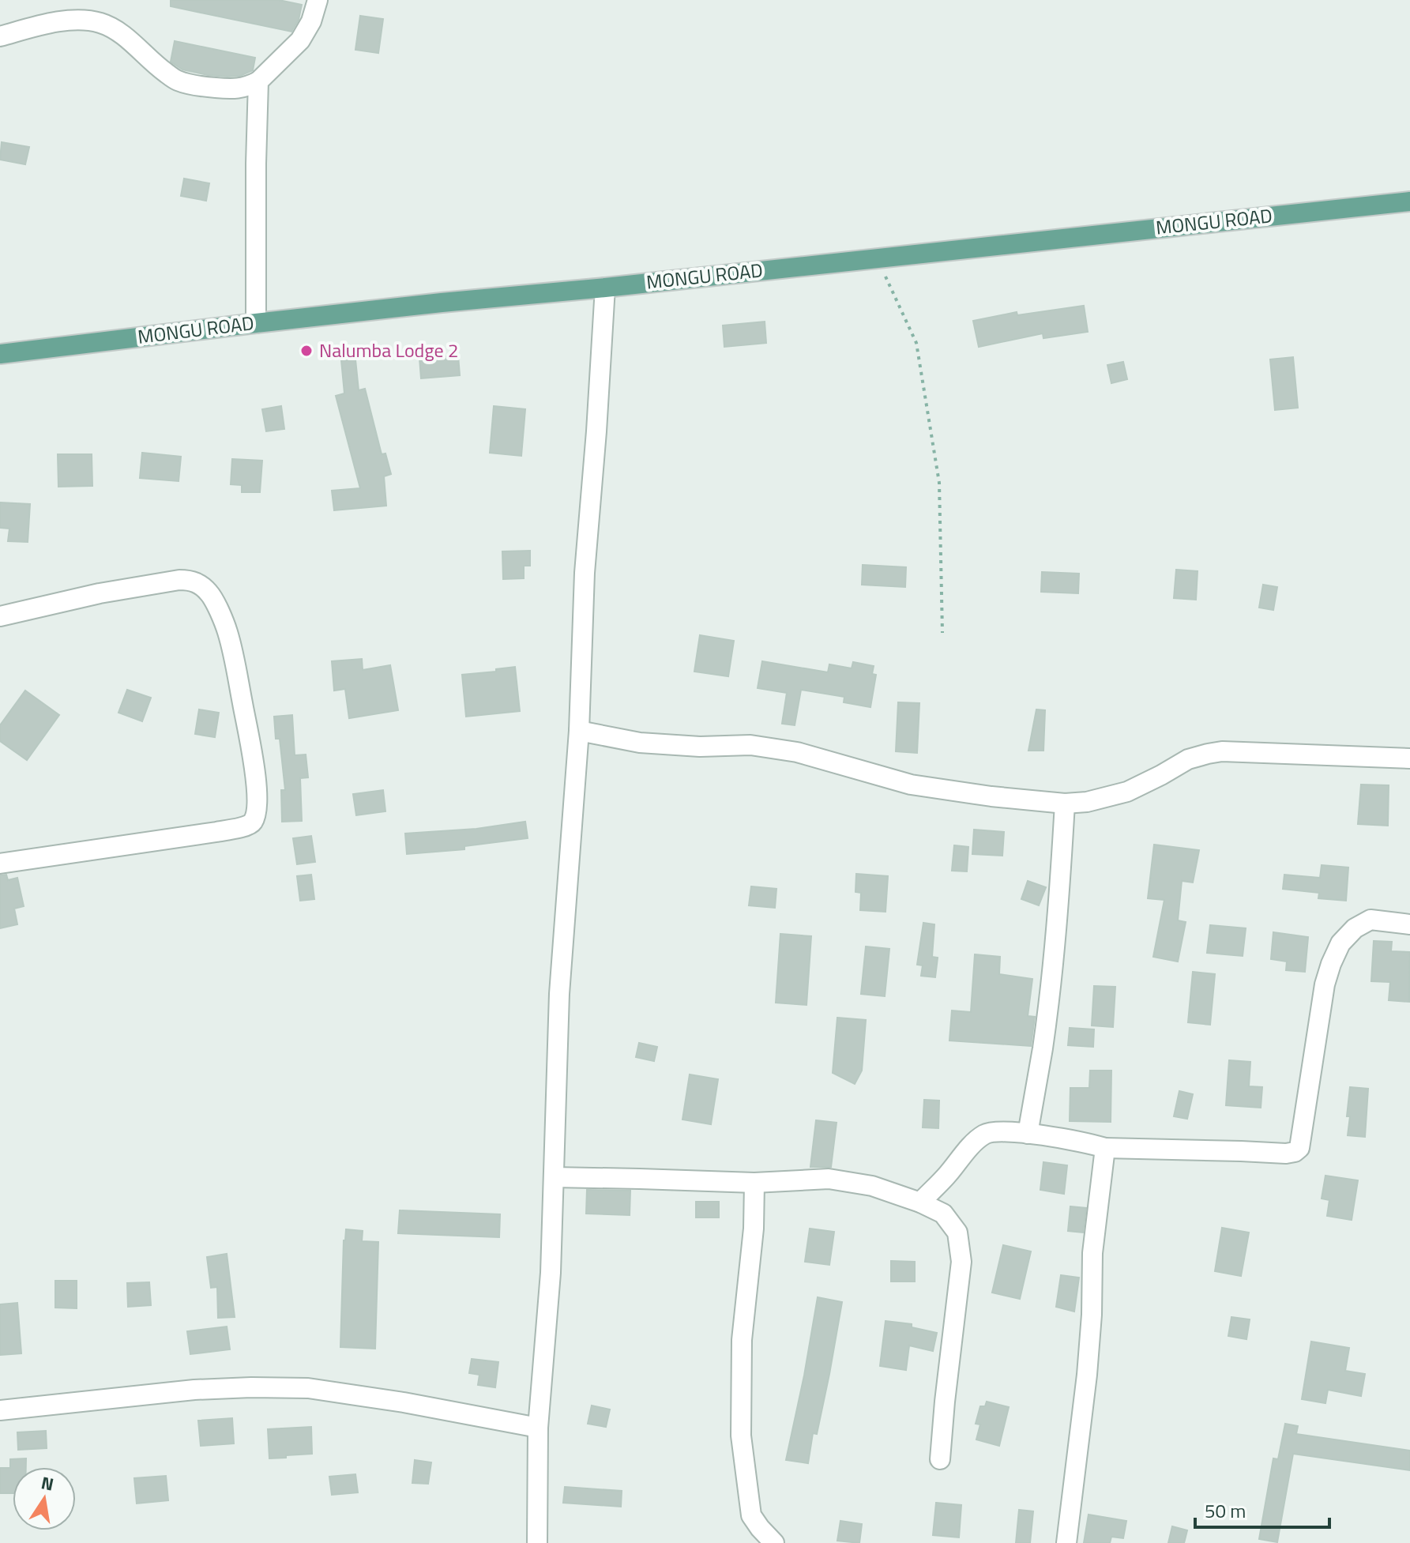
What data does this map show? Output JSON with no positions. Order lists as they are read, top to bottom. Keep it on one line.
{"streets":{"main road":["MONGU ROAD"]},"places":["Nalumba Lodge 2"],"scale_bar":"50 m","north":"top"}
